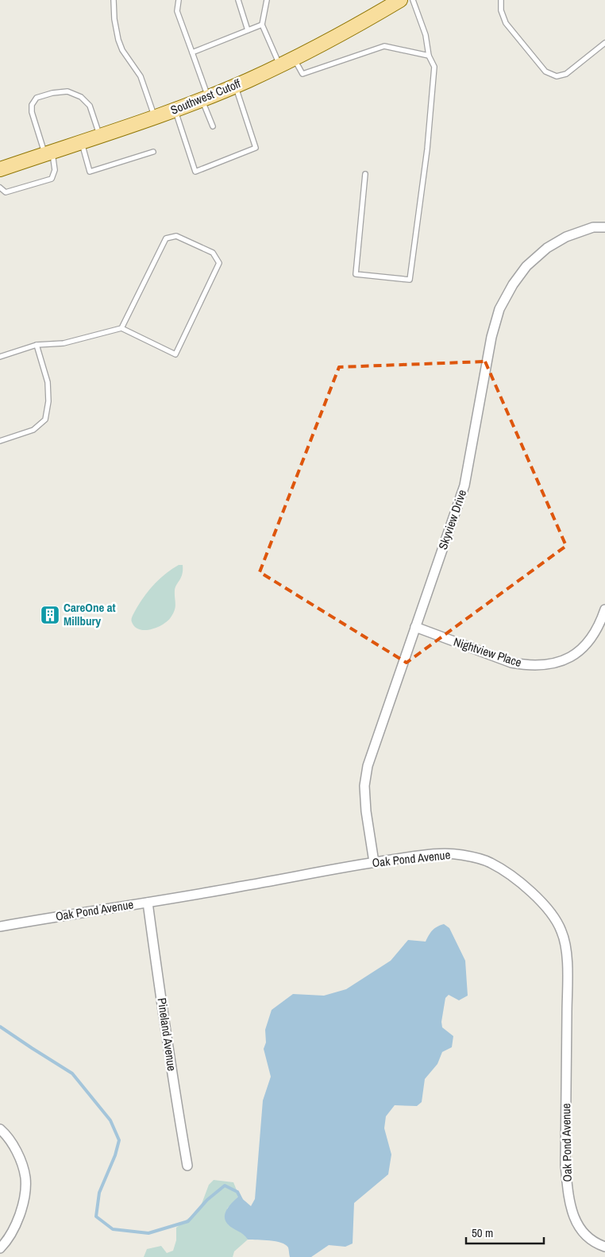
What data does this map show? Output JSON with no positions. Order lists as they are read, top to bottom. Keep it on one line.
{"streets":{"main road":["Southwest Cutoff"],"street":["Skyview Drive","Nightview Place","Oak Pond Avenue","Pineland Avenue"]},"crossings":[["Skyview Drive","Nightview Place"],["Skyview Drive","Oak Pond Avenue"],["Oak Pond Avenue","Pineland Avenue"]],"places":{"building":["CareOne at Millbury"]},"scale_bar":"50 m"}
